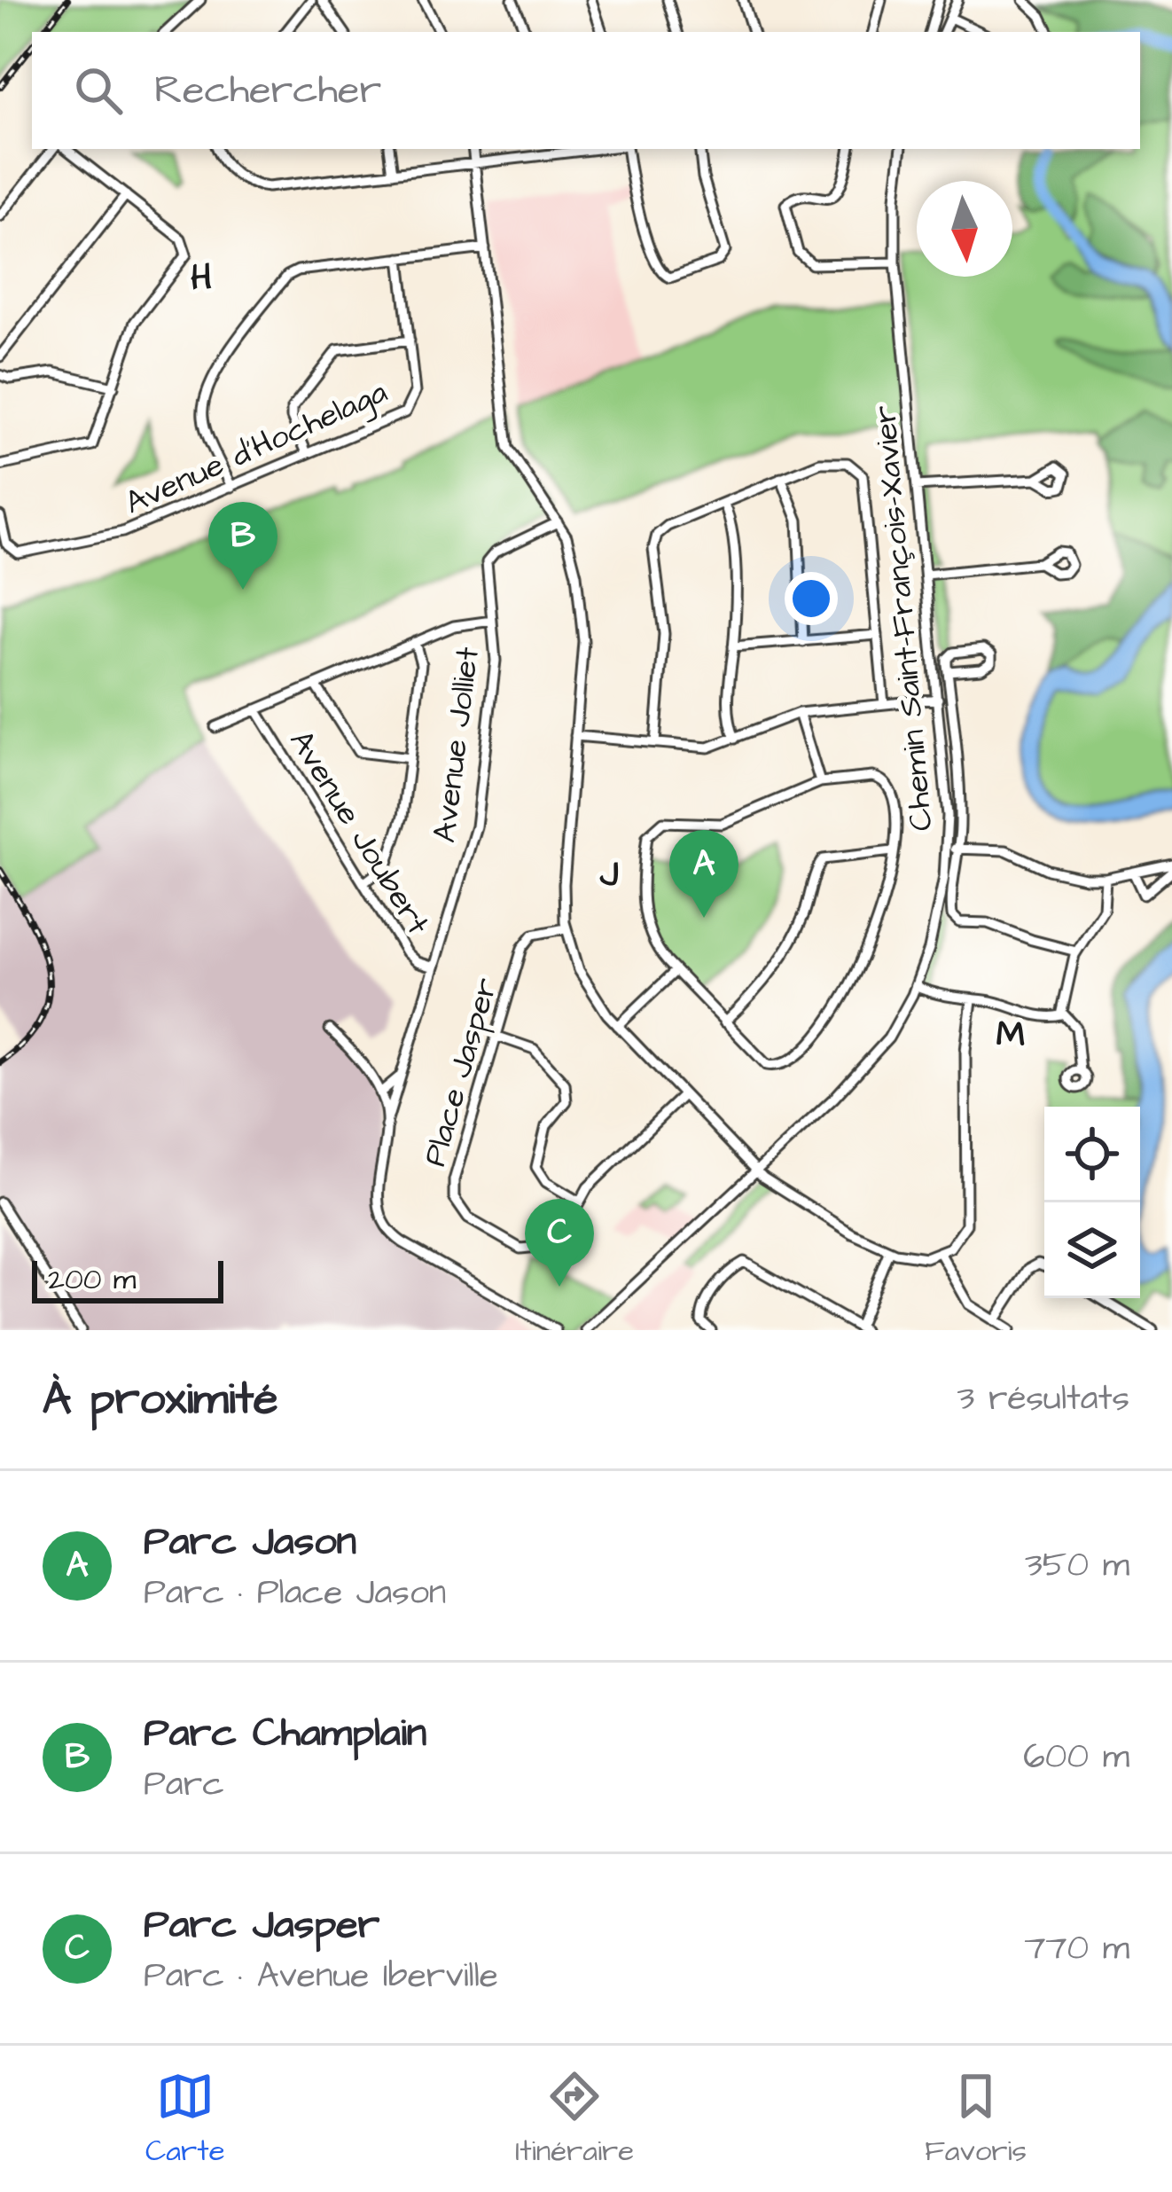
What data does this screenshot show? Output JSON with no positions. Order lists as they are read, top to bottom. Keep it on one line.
{"streets":{"street":["Avenue d'Hochelaga","Chemin Saint-François-Xavier","Avenue Jolliet","Avenue Joubert","Place Jasper"]},"crossings":[["Avenue Jolliet","Avenue Joubert"]],"districts":["H","J","M"],"scale_bar":"200 m","north":"bottom","page":{"search":"Rechercher","pins":["B","A","C"],"scale":"200 m","heading":["À proximité","3 résultats"],"list":[{"mark":"A","name":"Parc Jason","note":"Parc · Place Jason","value":"350 m"},{"mark":"B","name":"Parc Champlain","note":"Parc","value":"600 m"},{"mark":"C","name":"Parc Jasper","note":"Parc · Avenue Iberville","value":"770 m"}],"nav":["Carte","Itinéraire","Favoris"]}}
